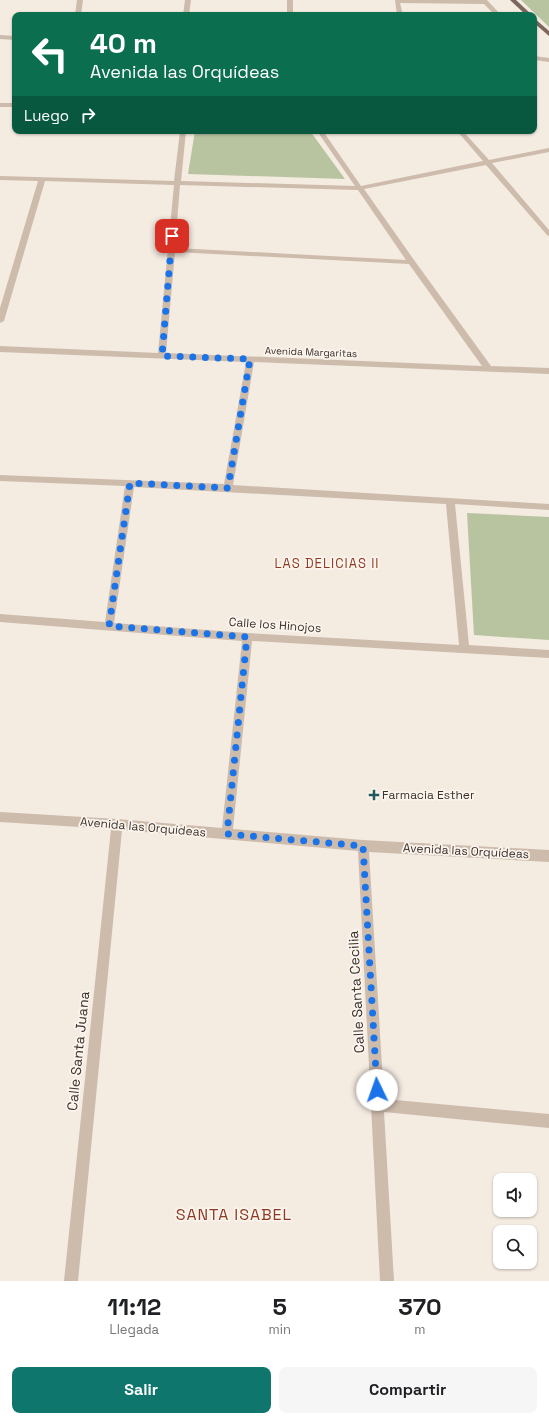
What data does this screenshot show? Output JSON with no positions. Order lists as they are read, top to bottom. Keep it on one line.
{"streets":{"street":["Avenida Margaritas","Calle los Hinojos","Avenida las Orquídeas","Calle Santa Cecilia","Calle Santa Juana"]},"crossings":[["Avenida las Orquídeas","Calle Santa Cecilia"],["Avenida las Orquídeas","Calle Santa Juana"]],"districts":["LAS DELICIAS II","SANTA ISABEL"],"places":{"health":["Farmacia Esther"]},"page":{"turn":["40 m","Avenida las Orquídeas"],"then":"Luego","eta":["11:12","Llegada","5","min","370","m"],"buttons":["Salir","Compartir"]}}
